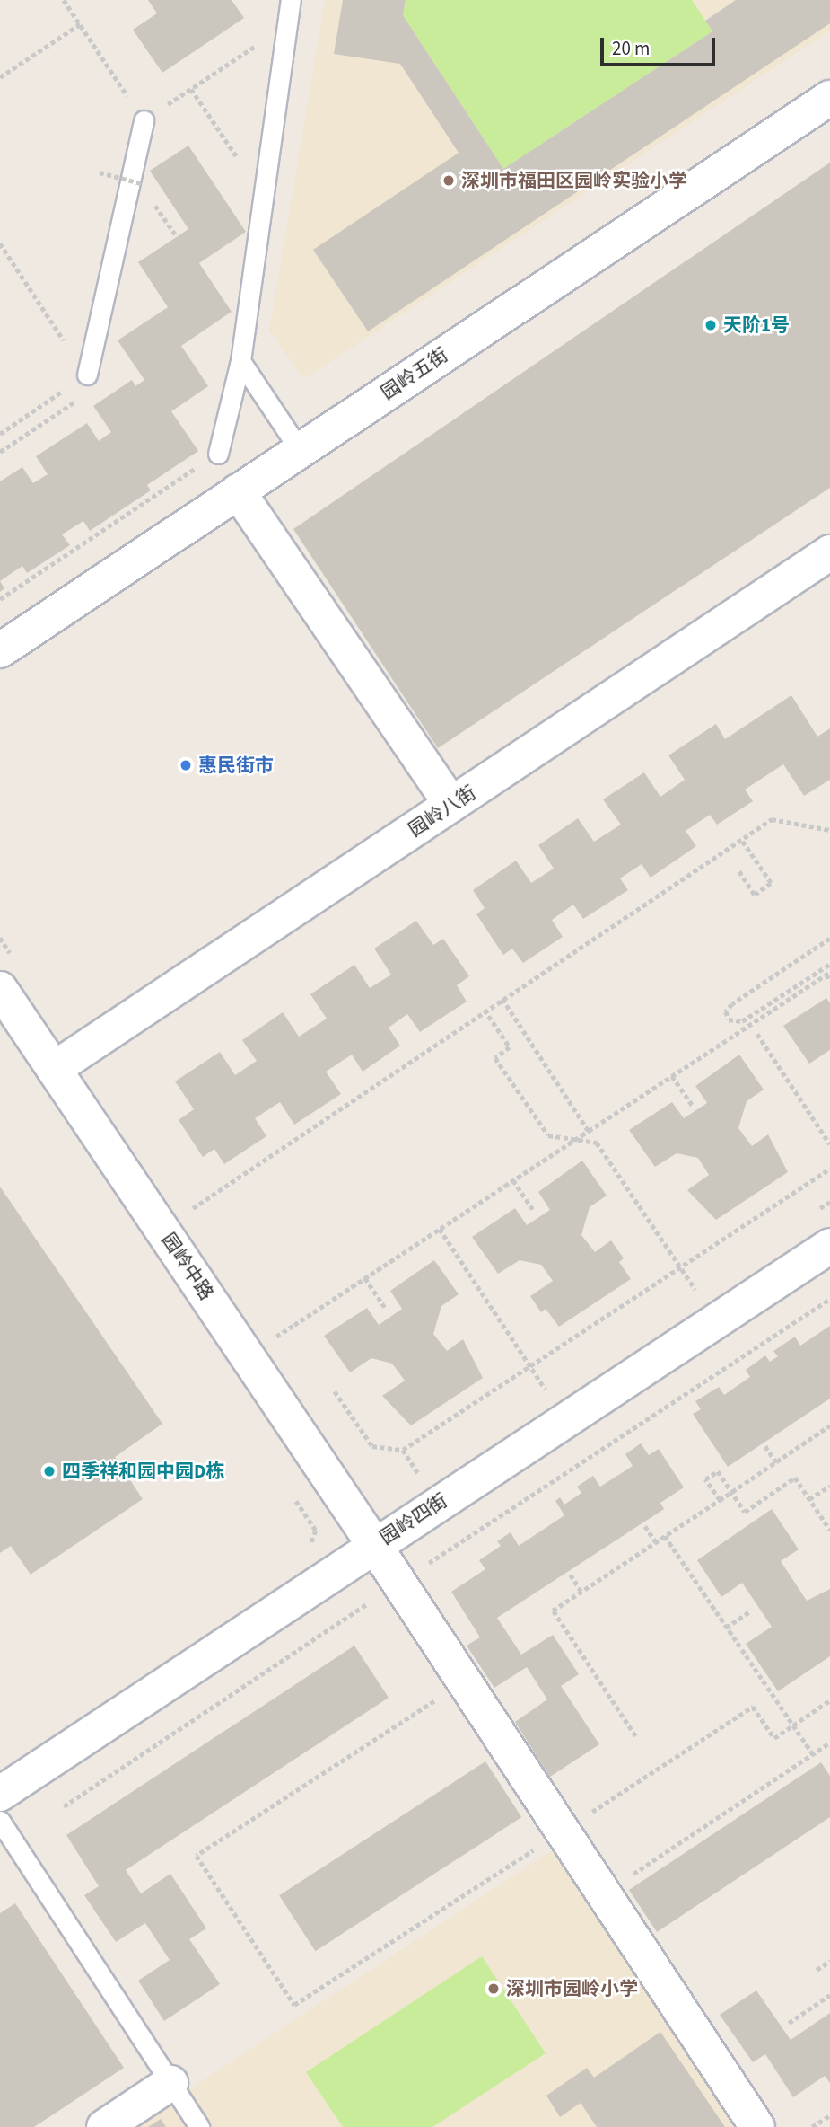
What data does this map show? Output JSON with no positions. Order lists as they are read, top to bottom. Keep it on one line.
{"streets":{"street":["园岭五街","园岭八街","园岭中路","园岭四街"]},"crossings":[["园岭八街","园岭中路"],["园岭中路","园岭四街"]],"places":["深圳市福田区园岭实验小学","天阶1号","惠民街市","四季祥和园中园D栋","深圳市园岭小学"],"scale_bar":"20 m"}
